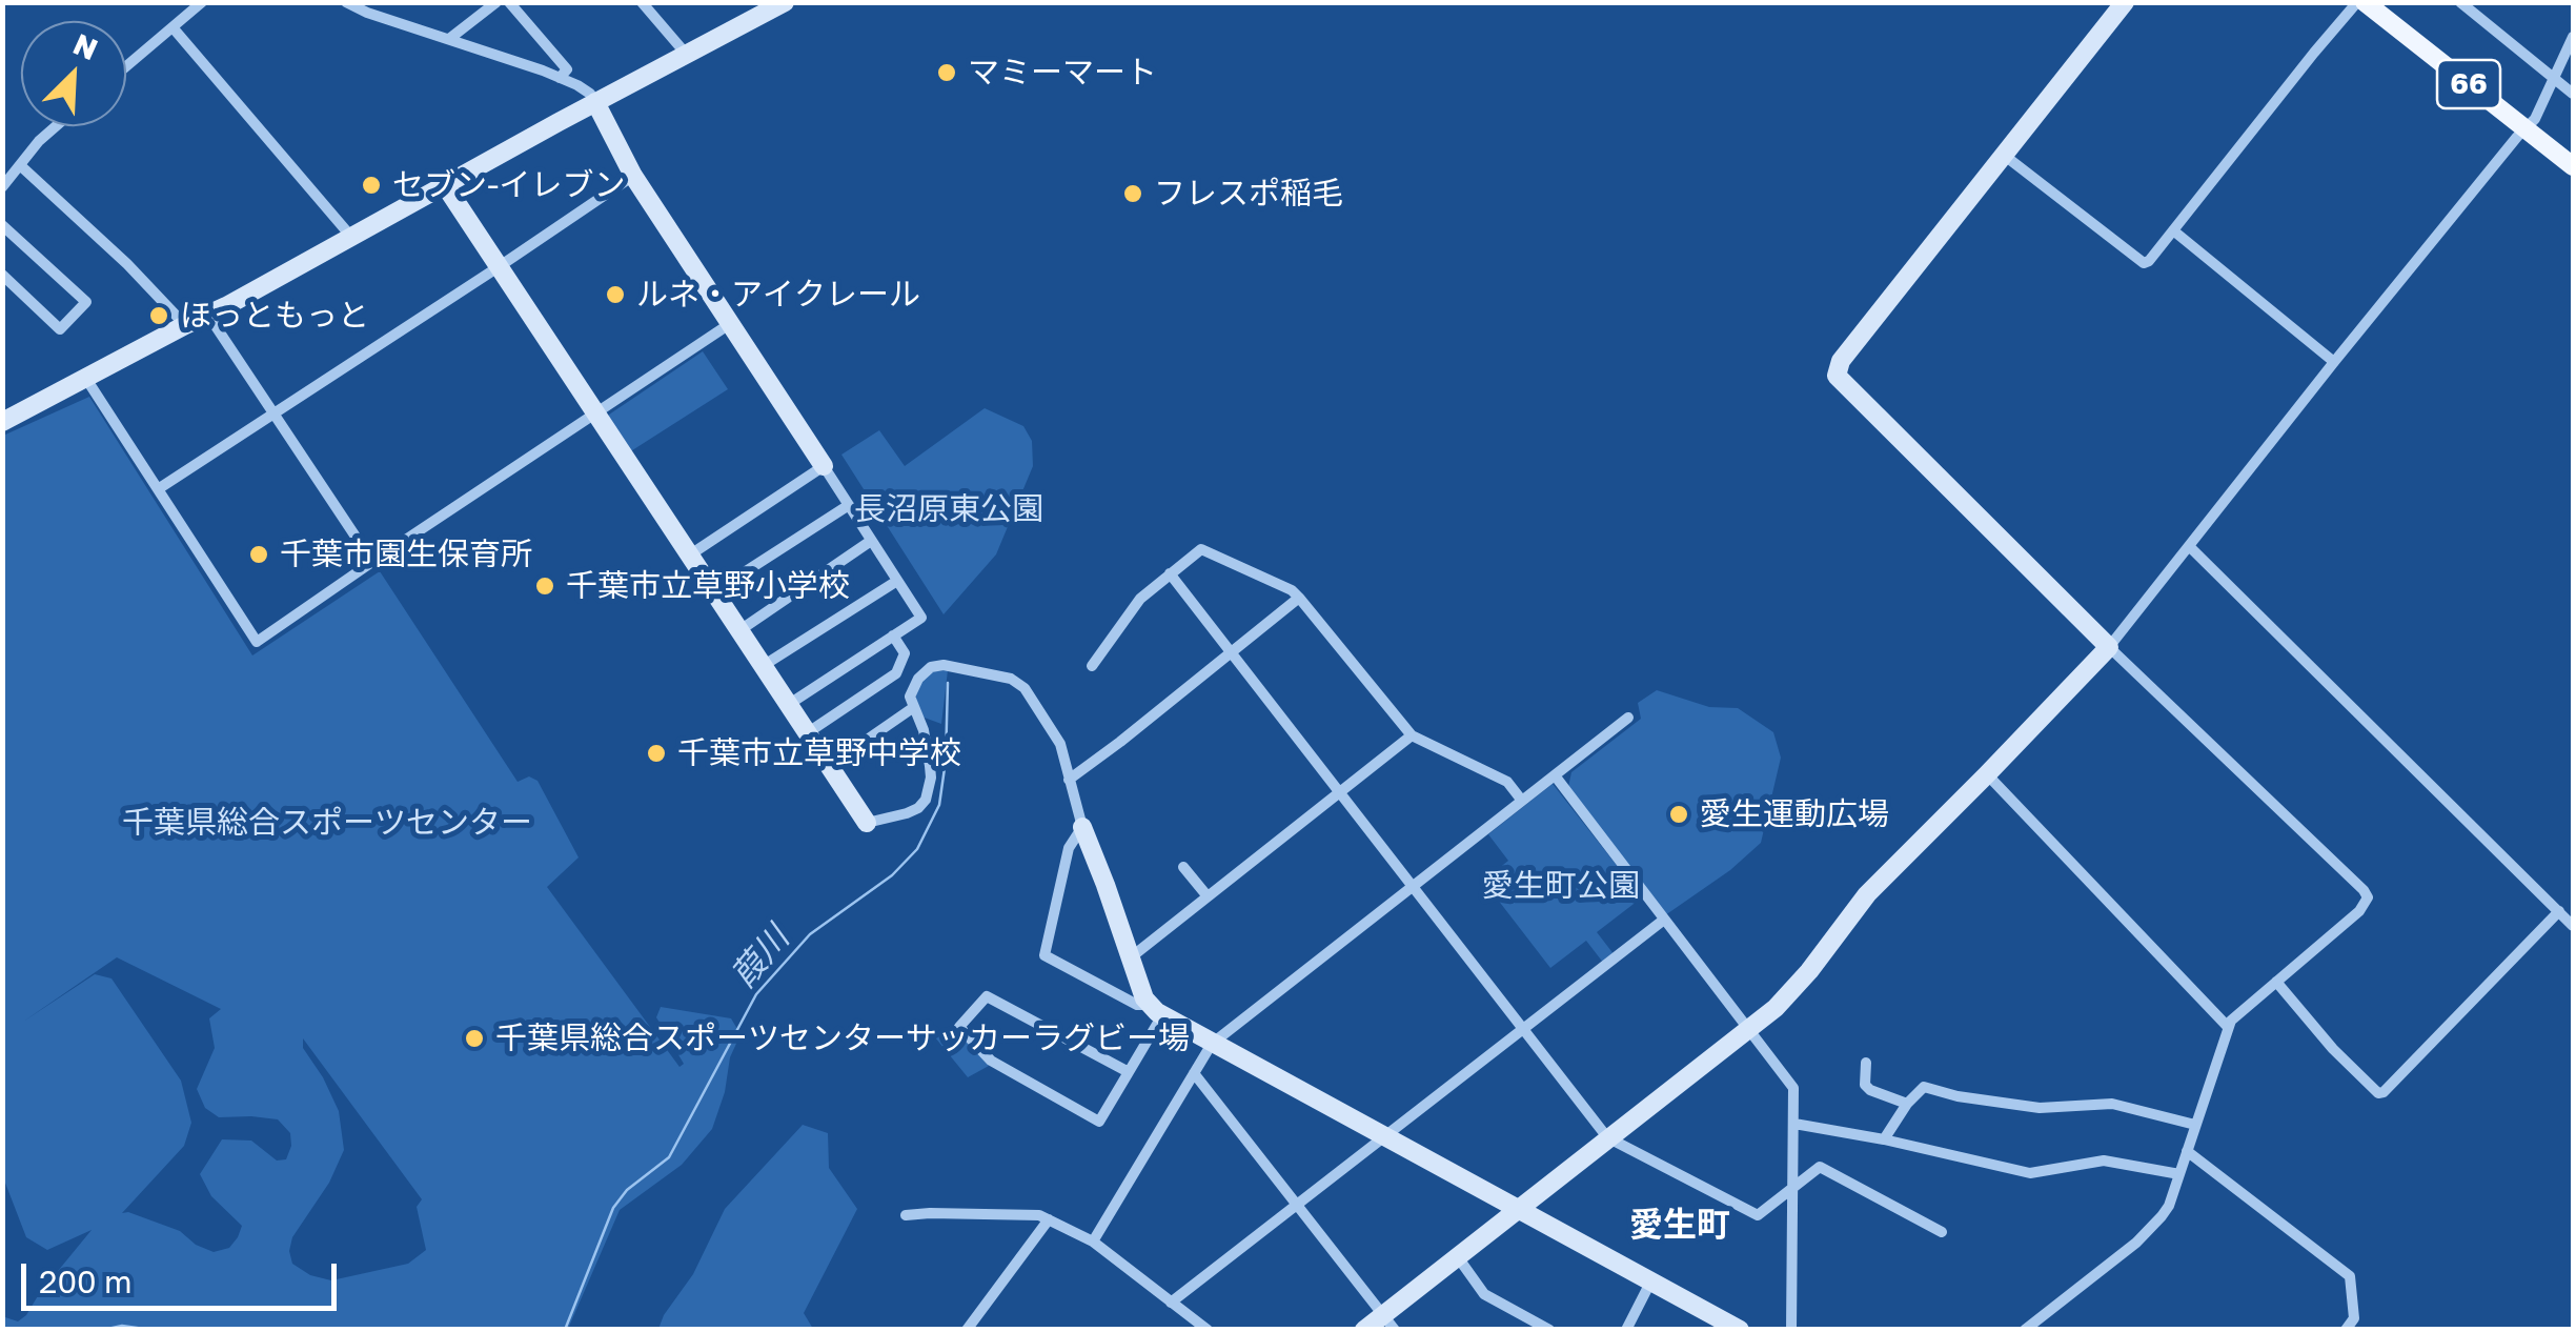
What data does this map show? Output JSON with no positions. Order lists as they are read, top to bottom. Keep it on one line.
{"streets":{"main road":["66"]},"districts":["愛生町"],"water":["葭川"],"parks":["長沼原東公園","千葉県総合スポーツセンター","愛生町公園"],"places":["マミーマート","セブン-イレブン","フレスポ稲毛","ルネ・アイクレール","ほっともっと","千葉市園生保育所","千葉市立草野小学校","千葉市立草野中学校","愛生運動広場","千葉県総合スポーツセンターサッカーラグビー場"],"scale_bar":"200 m","north":"top right"}
